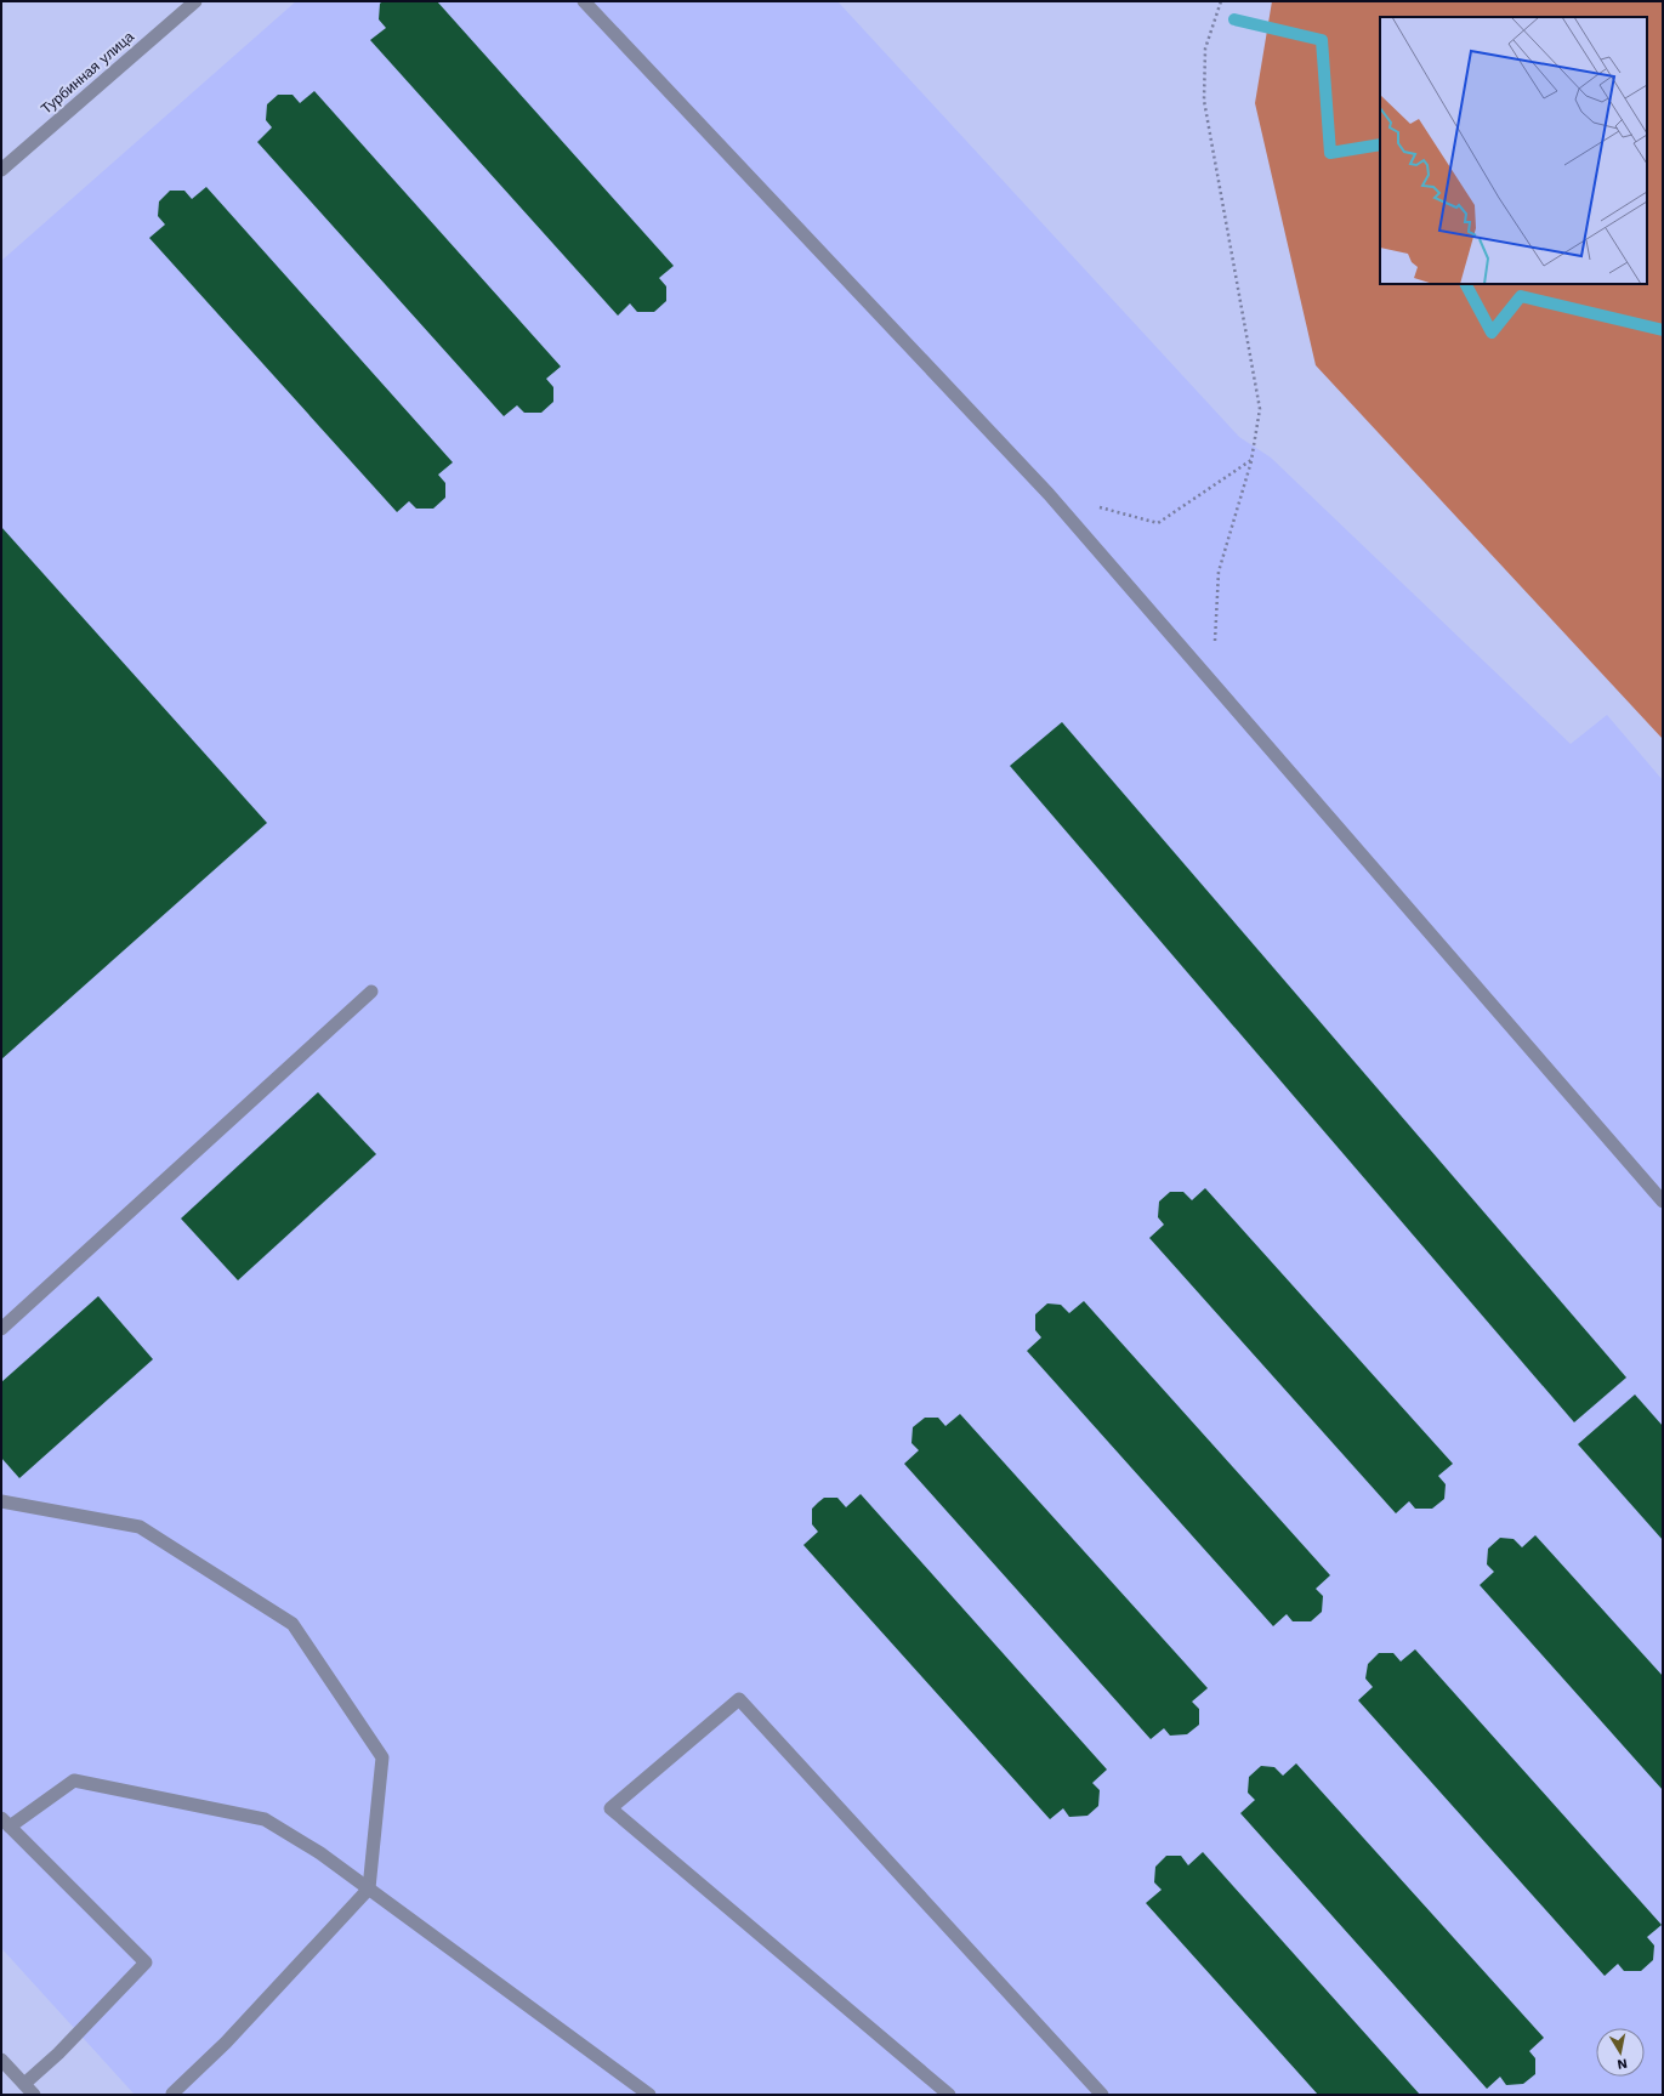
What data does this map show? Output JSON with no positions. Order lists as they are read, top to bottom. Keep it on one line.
{"streets":{"street":["Турбинная улица"]},"north":"bottom"}
